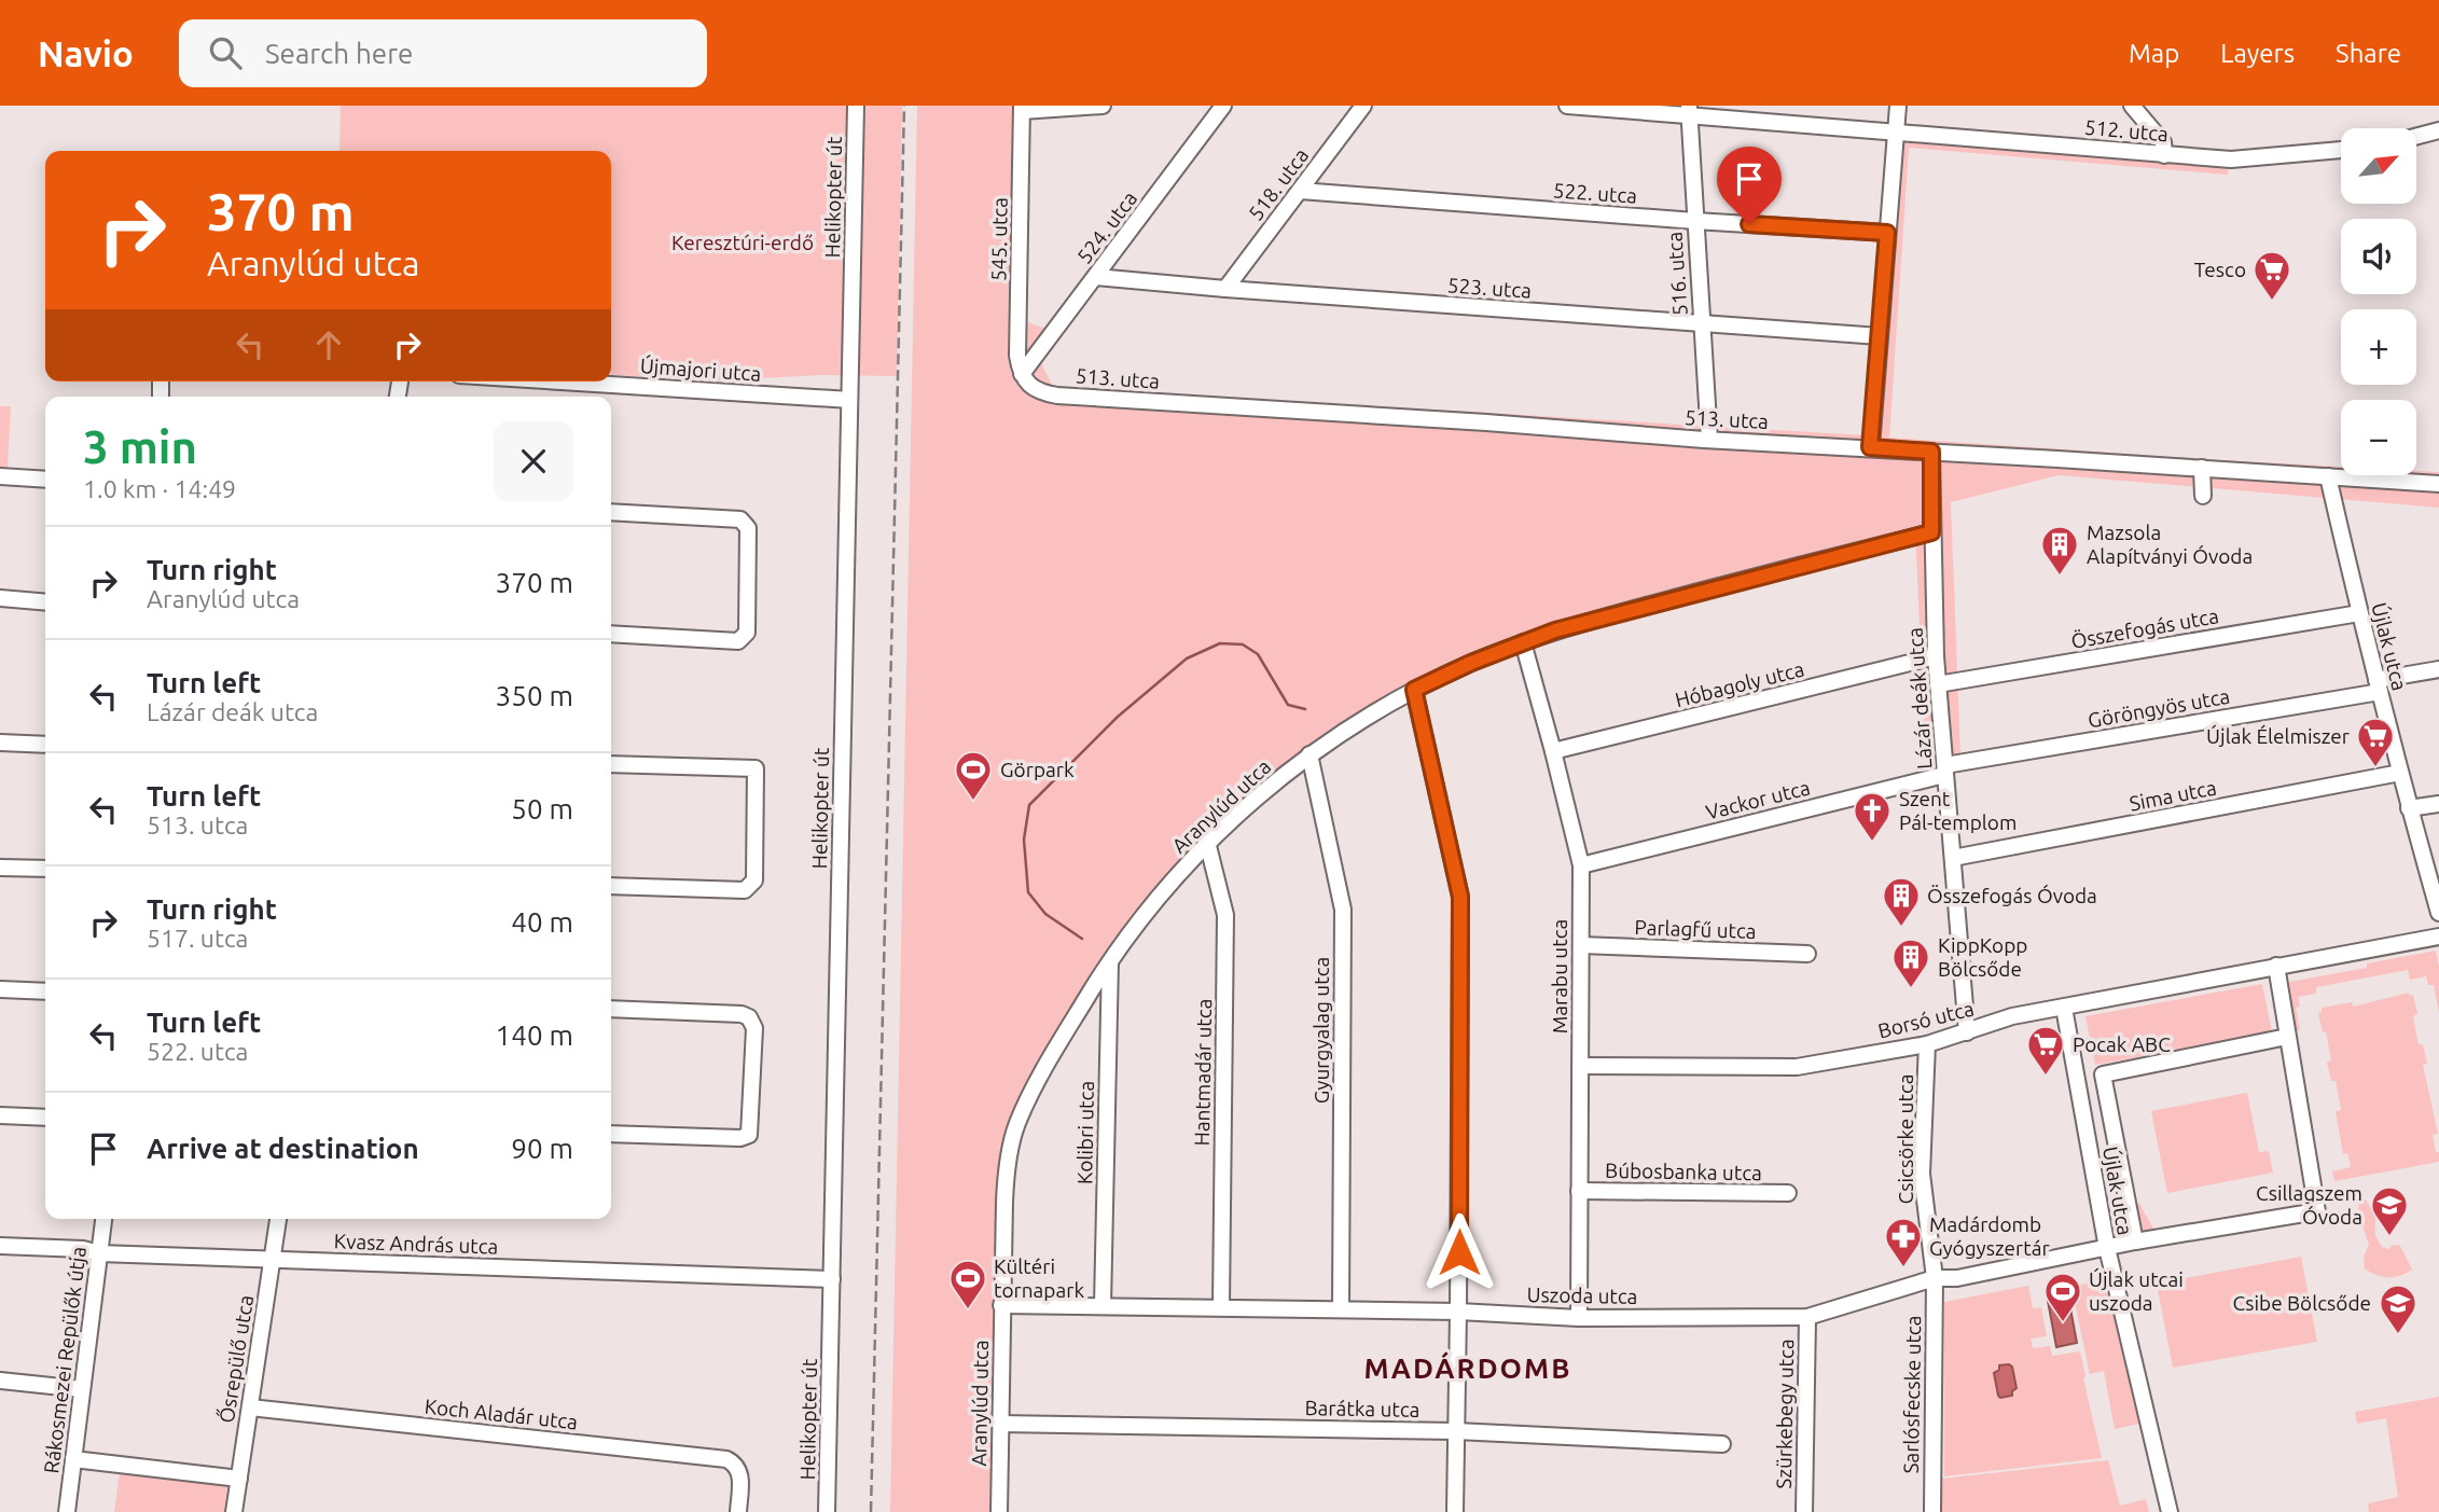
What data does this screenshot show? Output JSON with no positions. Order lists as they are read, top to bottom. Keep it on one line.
{"streets":{"street":["512. utca","518. utca","522. utca","Helikopter út","524. utca","545. utca","516. utca","523. utca","Újmajori utca","513. utca","Összefogás utca","Újlak utca","Hóbagoly utca","Lázár deák utca","Göröngyös utca","Sima utca","Vackor utca","Aranylúd utca","Parlagfű utca","Marabu utca","Borsó utca","Gyurgyalag utca","Hantmadár utca","Kolibri utca","Csicsörke utca","Búbosbanka utca","Kvasz András utca","Uszoda utca","Ősrepülő utca","Rákosmezei Repülők útja","Sarlósfecske utca","Barátka utca","Koch Aladár utca","Szürkebegy utca"]},"crossings":[["512. utca","516. utca"],["518. utca","522. utca"],["518. utca","523. utca"],["522. utca","516. utca"],["Helikopter út","Újmajori utca"],["Helikopter út","Kvasz András utca"],["524. utca","545. utca"],["524. utca","523. utca"],["524. utca","513. utca"],["545. utca","513. utca"],["516. utca","523. utca"],["516. utca","513. utca"],["513. utca","Újlak utca"],["513. utca","Lázár deák utca"],["Összefogás utca","Újlak utca"],["Összefogás utca","Lázár deák utca"],["Újlak utca","Göröngyös utca"],["Újlak utca","Sima utca"],["Újlak utca","Borsó utca"],["Újlak utca","Uszoda utca"],["Hóbagoly utca","Lázár deák utca"],["Hóbagoly utca","Marabu utca"],["Lázár deák utca","Göröngyös utca"],["Lázár deák utca","Sima utca"],["Lázár deák utca","Vackor utca"],["Lázár deák utca","Aranylúd utca"],["Lázár deák utca","Borsó utca"],["Göröngyös utca","Vackor utca"],["Vackor utca","Marabu utca"],["Aranylúd utca","Marabu utca"],["Aranylúd utca","Gyurgyalag utca"],["Aranylúd utca","Hantmadár utca"],["Aranylúd utca","Kolibri utca"],["Aranylúd utca","Uszoda utca"],["Aranylúd utca","Barátka utca"],["Parlagfű utca","Marabu utca"],["Marabu utca","Borsó utca"],["Marabu utca","Búbosbanka utca"],["Marabu utca","Uszoda utca"],["Borsó utca","Csicsörke utca"],["Gyurgyalag utca","Uszoda utca"],["Hantmadár utca","Uszoda utca"],["Kolibri utca","Uszoda utca"],["Csicsörke utca","Uszoda utca"],["Csicsörke utca","Sarlósfecske utca"],["Kvasz András utca","Ősrepülő utca"],["Kvasz András utca","Rákosmezei Repülők útja"],["Uszoda utca","Sarlósfecske utca"],["Uszoda utca","Szürkebegy utca"],["Ősrepülő utca","Koch Aladár utca"]],"districts":["MADÁRDOMB"],"parks":["Keresztúri-erdő"],"places":{"supermarket":["Tesco","Újlak Élelmiszer","Pocak ABC"],"building":["Mazsola Alapítványi Óvoda","Összefogás Óvoda","KippKopp Bölcsőde"],"sports":["Görpark","Kültéri tornapark","Újlak utcai uszoda"],"church":["Szent Pál-templom"],"school or university":["Csillagszem Óvoda","Csibe Bölcsőde"],"pharmacy":["Madárdomb Gyógyszertár"]},"north":"top right","page":{"header":"Navio","search":"Search here","nav":["Map","Layers","Share"],"map_buttons":["+","−"],"turn":["370 m","Aranylúd utca"],"heading":["3 min","1.0 km · 14:49"],"list":[{"name":"Turn right","note":"Aranylúd utca","value":"370 m"},{"name":"Turn left","note":"Lázár deák utca","value":"350 m"},{"name":"Turn left","note":"513. utca","value":"50 m"},{"name":"Turn right","note":"517. utca","value":"40 m"},{"name":"Turn left","note":"522. utca","value":"140 m"},{"name":"Arrive at destination","value":"90 m"}]}}
